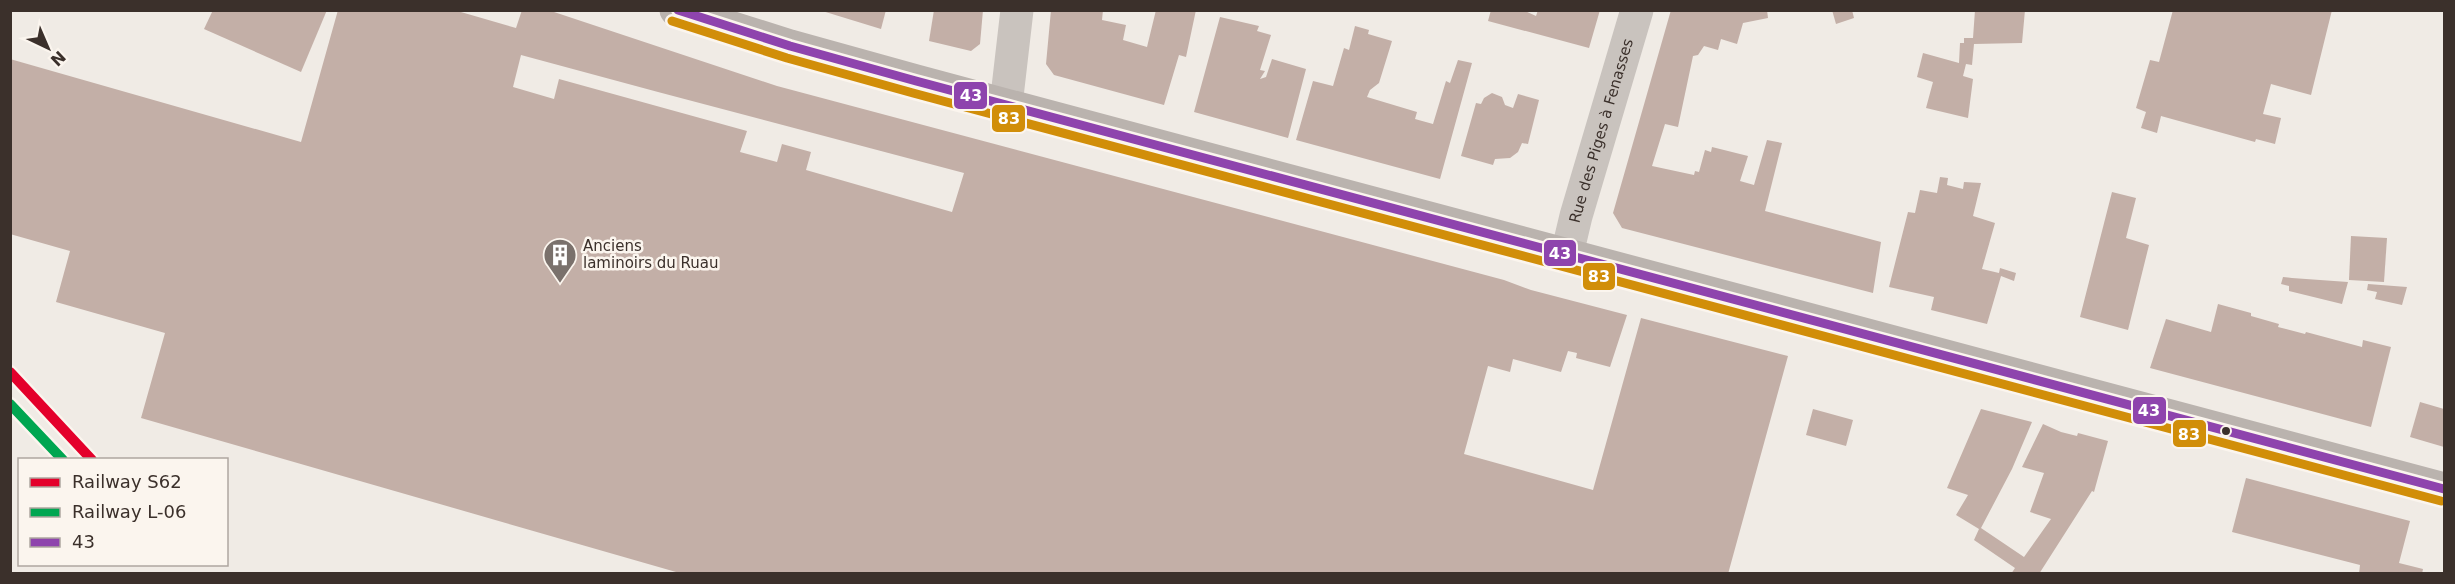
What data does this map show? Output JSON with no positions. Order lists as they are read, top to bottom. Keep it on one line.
{"streets":{"street":["Rue des Piges à Fenasses"]},"places":{"building":["Anciens laminoirs du Ruau"]},"lines":["transit line 43","transit line 83","rail line S62","rail line L-06"],"legend":["Railway S62","Railway L-06","43"],"north":"bottom right"}
